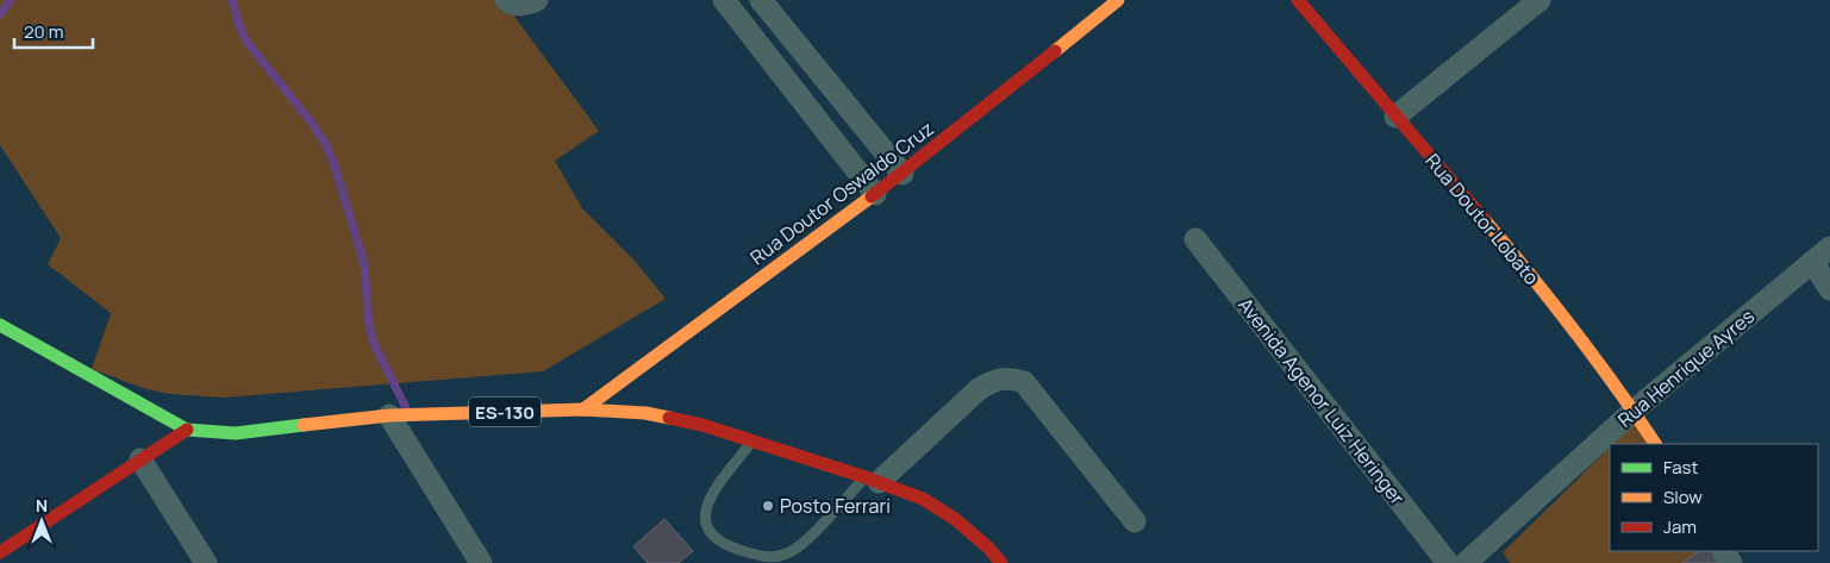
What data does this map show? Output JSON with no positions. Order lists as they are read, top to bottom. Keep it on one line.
{"streets":{"street":["Rua Doutor Oswaldo Cruz","Rua Doutor Lobato","Rua Henrique Ayres","Avenida Agenor Luiz Heringer","ES-130"]},"crossings":[["Rua Doutor Oswaldo Cruz","ES-130"],["Rua Doutor Lobato","Rua Henrique Ayres"]],"places":["Posto Ferrari"],"legend":["Fast","Slow","Jam"],"scale_bar":"20 m","north":"top"}
